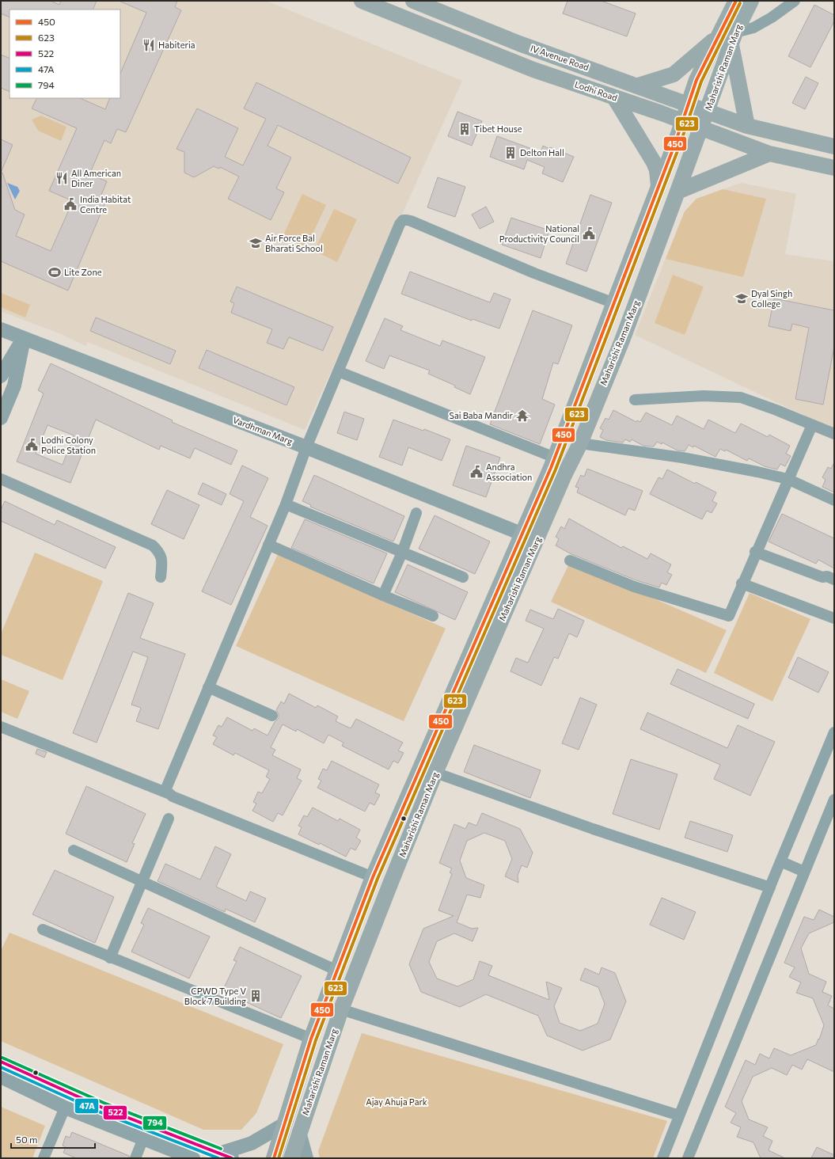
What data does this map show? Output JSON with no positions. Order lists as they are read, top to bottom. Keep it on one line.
{"streets":{"main road":["IV Avenue Road","Maharishi Raman Marg","Lodhi Road"],"street":["Vardhman Marg"]},"crossings":[["IV Avenue Road","Maharishi Raman Marg"],["Maharishi Raman Marg","Lodhi Road"],["Maharishi Raman Marg","Vardhman Marg"]],"parks":["Ajay Ahuja Park"],"places":{"restaurant":["Habiteria","All American Diner"],"building":["Tibet House","Delton Hall","CPWD Type V Block 7 Building"],"public building":["India Habitat Centre","National Productivity Council","Lodhi Colony Police Station","Andhra Association"],"school or university":["Air Force Bal Bharati School","Dyal Singh College"],"sports":["Lite Zone"],"temple":["Sai Baba Mandir"]},"lines":["transit line 450","transit line 623","transit line 794","transit line 522","transit line 47A"],"legend":["450","623","522","47A","794"],"scale_bar":"50 m"}
